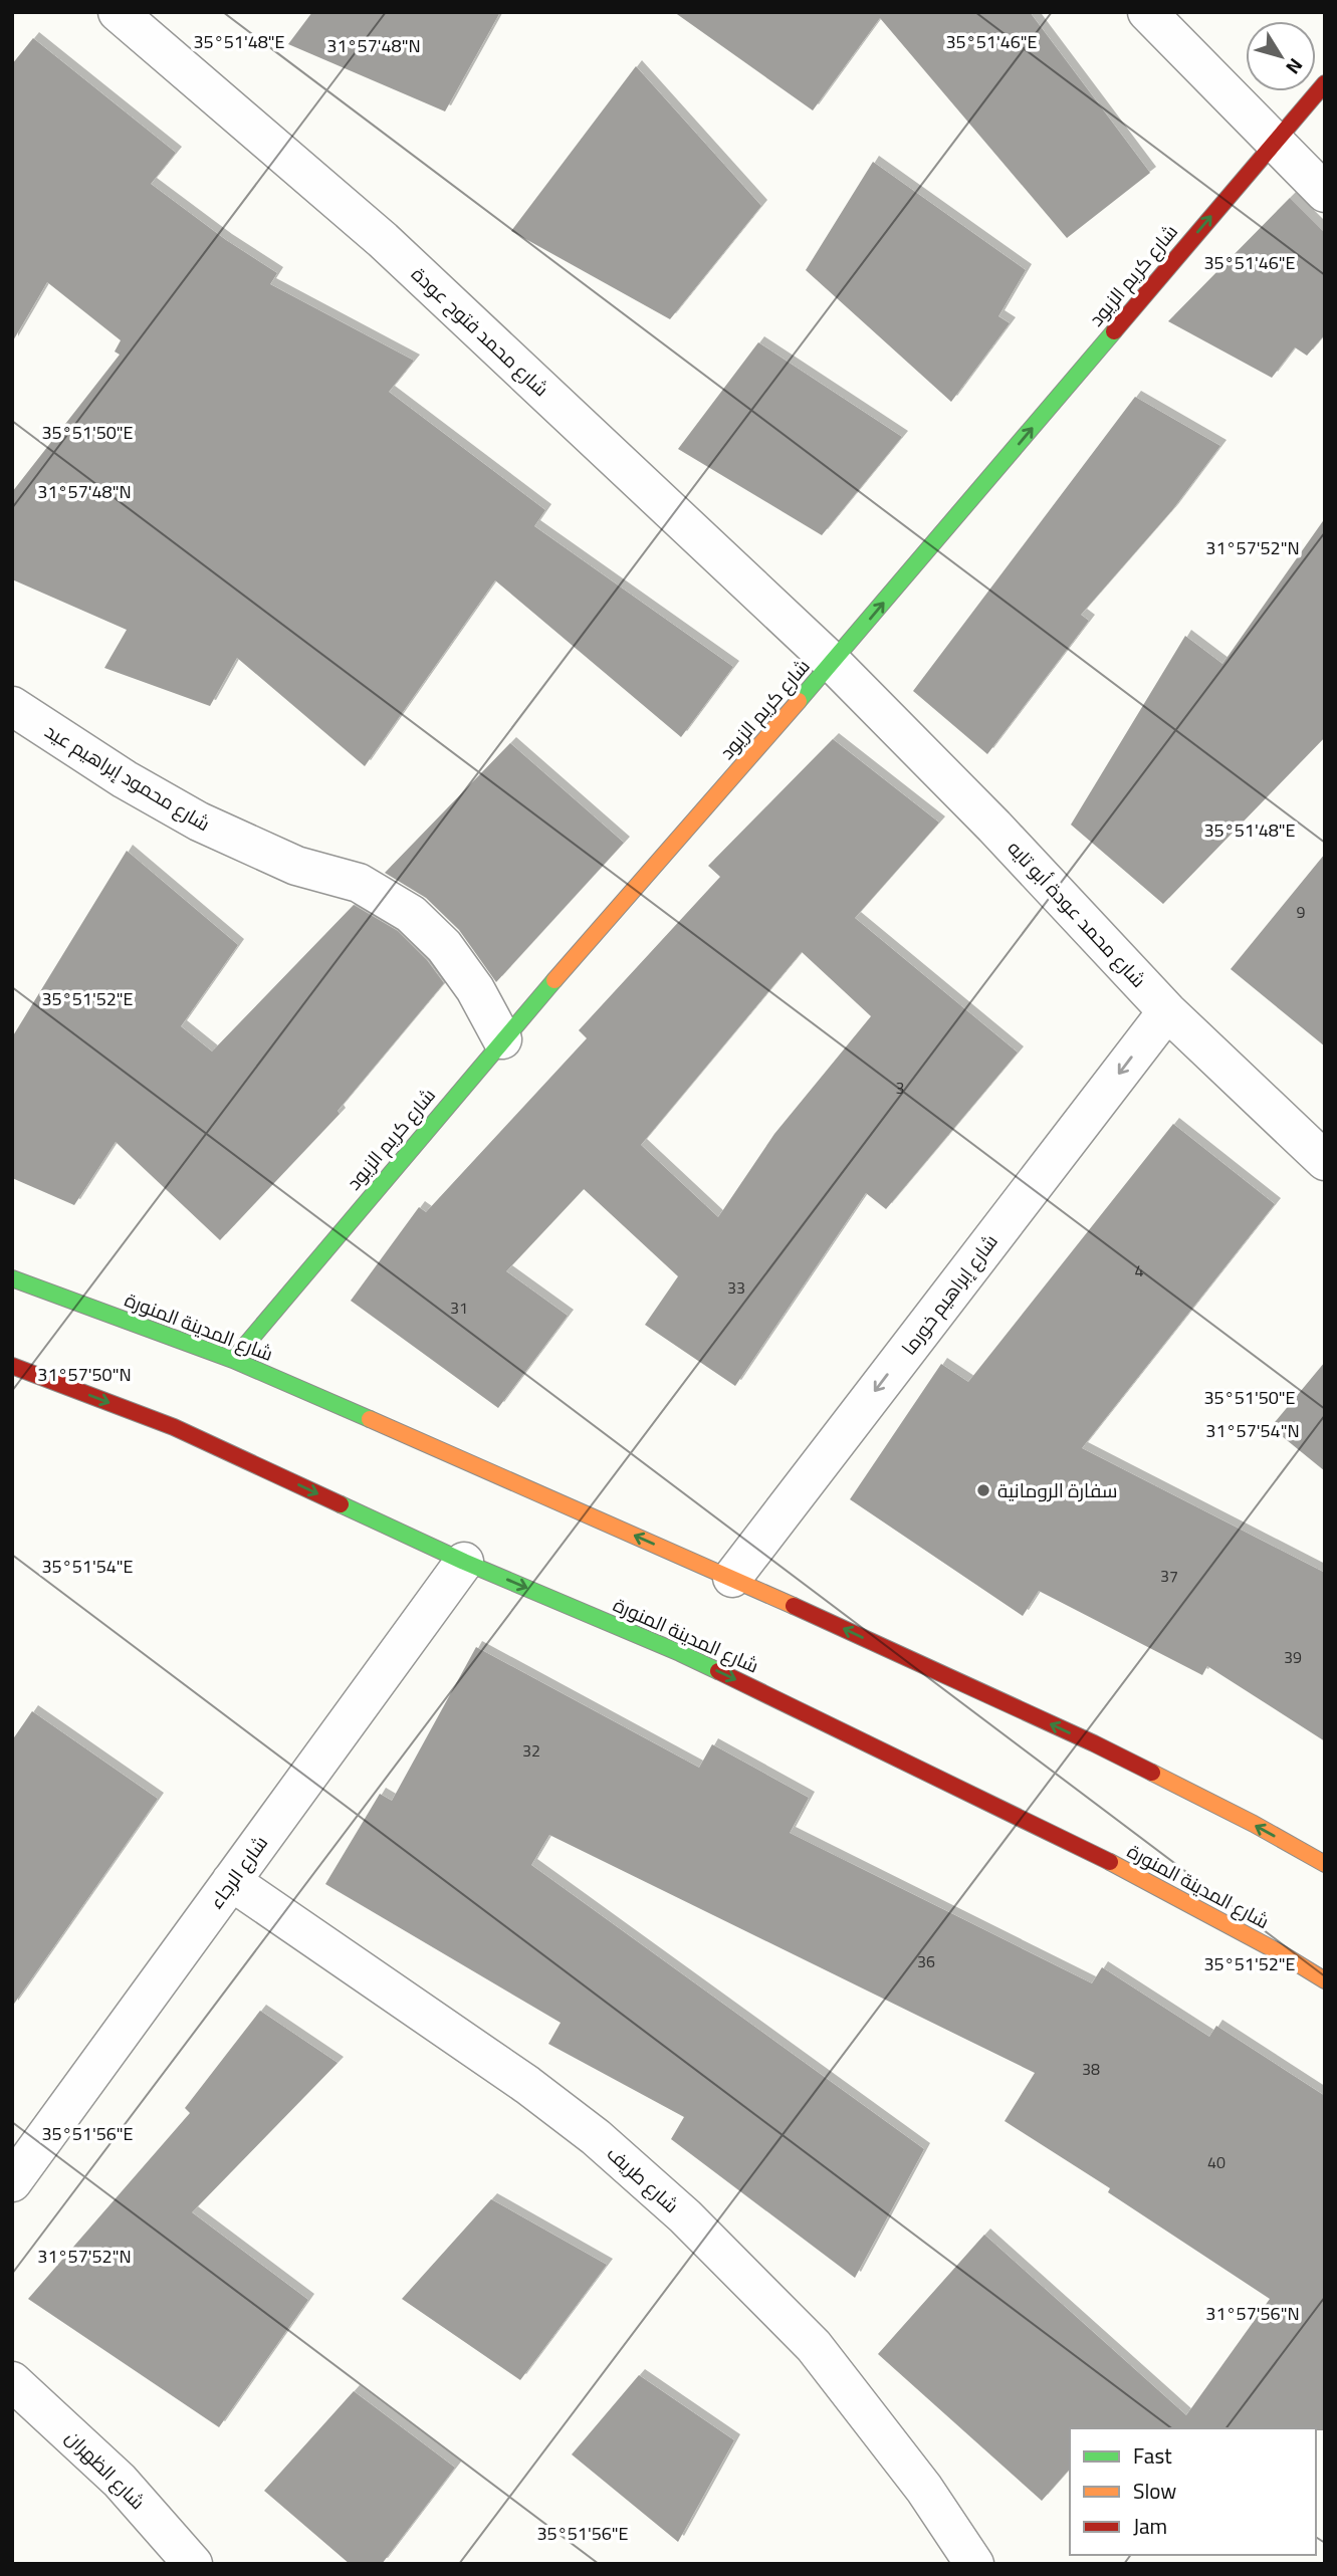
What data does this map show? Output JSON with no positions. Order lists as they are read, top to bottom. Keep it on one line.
{"streets":{"main road":["شارع كريم الزيود","شارع المدينة المنورة"],"street":["شارع محمد فتوح عودة","شارع محمود إبراهيم عيد","شارع محمد عودة أبو تايه","شارع إبراهيم خورما","شارع الرجاء","شارع طريف","شارع الظهران"]},"crossings":[["شارع كريم الزيود","شارع محمد فتوح عودة"],["شارع كريم الزيود","شارع محمود إبراهيم عيد"],["شارع كريم الزيود","شارع محمد عودة أبو تايه"],["شارع كريم الزيود","شارع المدينة المنورة"],["شارع محمد فتوح عودة","شارع محمد عودة أبو تايه"],["شارع محمد عودة أبو تايه","شارع إبراهيم خورما"],["شارع إبراهيم خورما","شارع المدينة المنورة"],["شارع المدينة المنورة","شارع الرجاء"],["شارع الرجاء","شارع طريف"]],"one_way":["شارع كريم الزيود","شارع إبراهيم خورما"],"places":["سفارة الرومانية"],"house_numbers":["9","3","4","33","31","37","39","32","36","38","40"],"legend":["Fast","Slow","Jam"],"north":"bottom right","coordinates":["35°51'46\"E","35°51'48\"E","31°57'48\"N","35°51'50\"E","31°57'52\"N","35°51'52\"E","31°57'50\"N","31°57'54\"N","35°51'54\"E","35°51'56\"E","31°57'56\"N"]}
